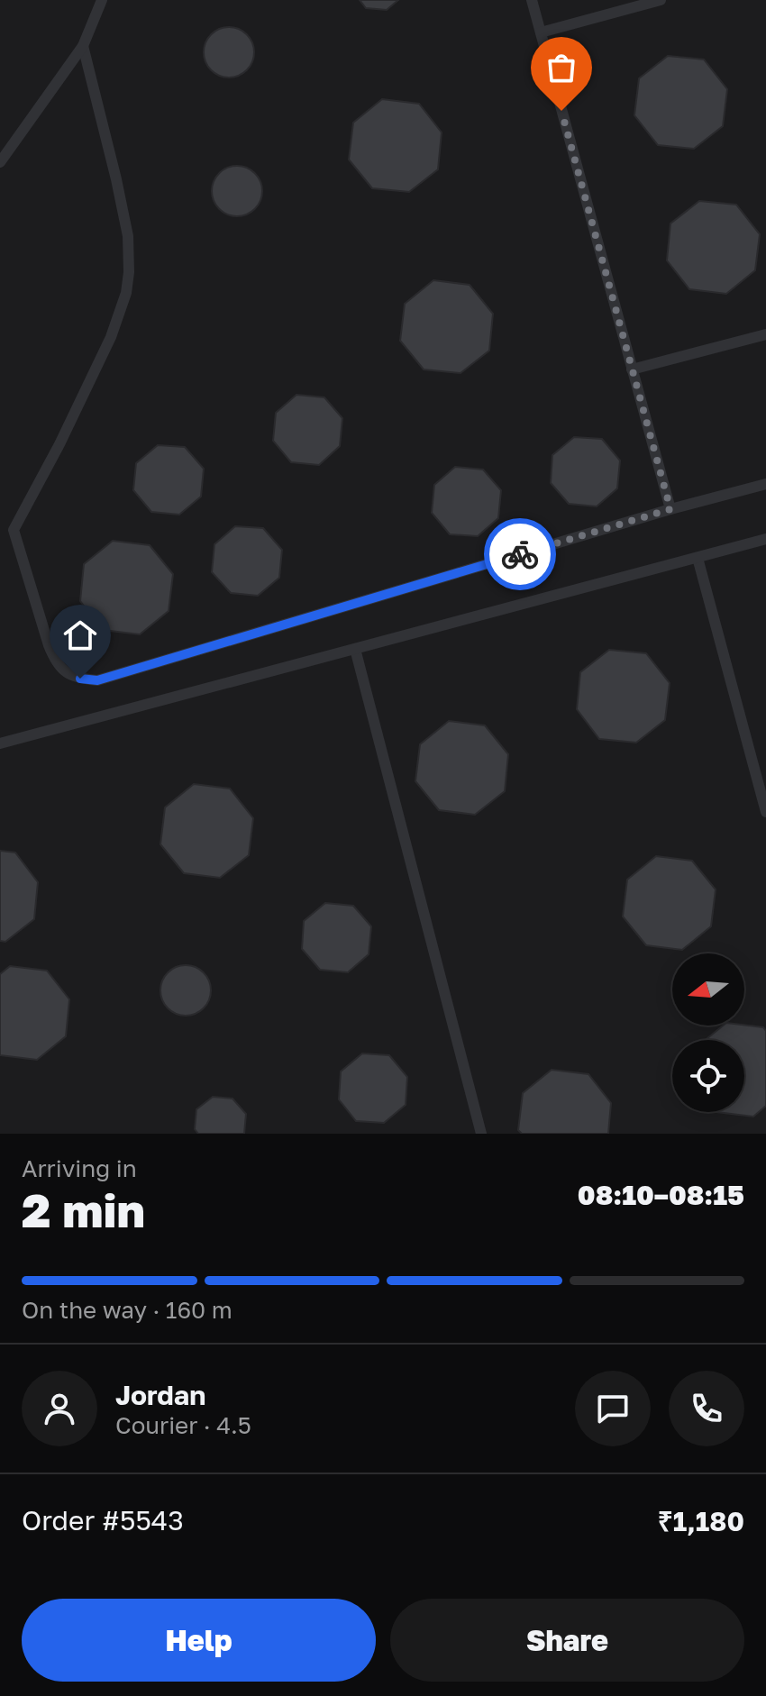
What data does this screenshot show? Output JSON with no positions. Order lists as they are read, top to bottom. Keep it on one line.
{"north":"left","page":{"heading":["2 min","Arriving in","08:10–08:15"],"panel":["Jordan","Courier · 4.5","Order #5543","₹1,180"],"bar":"On the way · 160 m","buttons":["Help","Share"]}}
